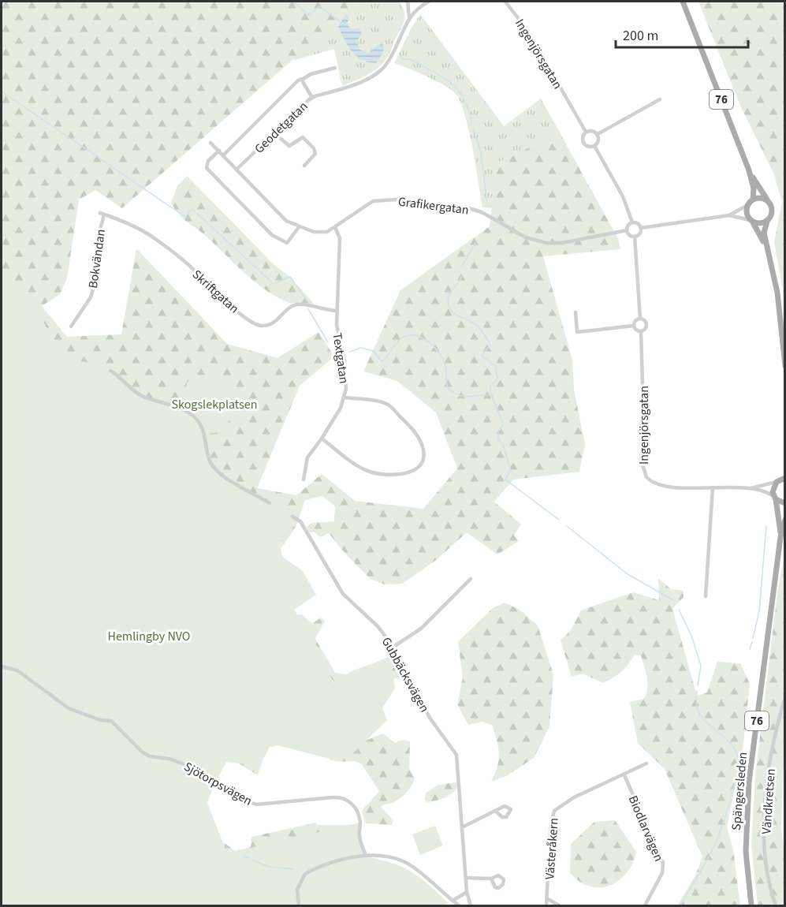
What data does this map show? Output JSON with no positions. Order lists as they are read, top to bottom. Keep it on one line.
{"streets":{"main road":["76","Spängersleden"],"street":["Ingenjörsgatan","Geodetgatan","Grafikergatan","Bokvändan","Skriftgatan","Textgatan","Gubbäcksvägen","Sjötorpsvägen","Vändkretsen","Biodlarvägen","Västeråkern"]},"crossings":[["Ingenjörsgatan","Grafikergatan"],["Ingenjörsgatan","Spängersleden"],["Geodetgatan","Grafikergatan"],["Grafikergatan","Textgatan"],["Bokvändan","Skriftgatan"],["Skriftgatan","Textgatan"],["Biodlarvägen","Västeråkern"]],"parks":["Skogslekplatsen","Hemlingby NVO"],"scale_bar":"200 m"}
